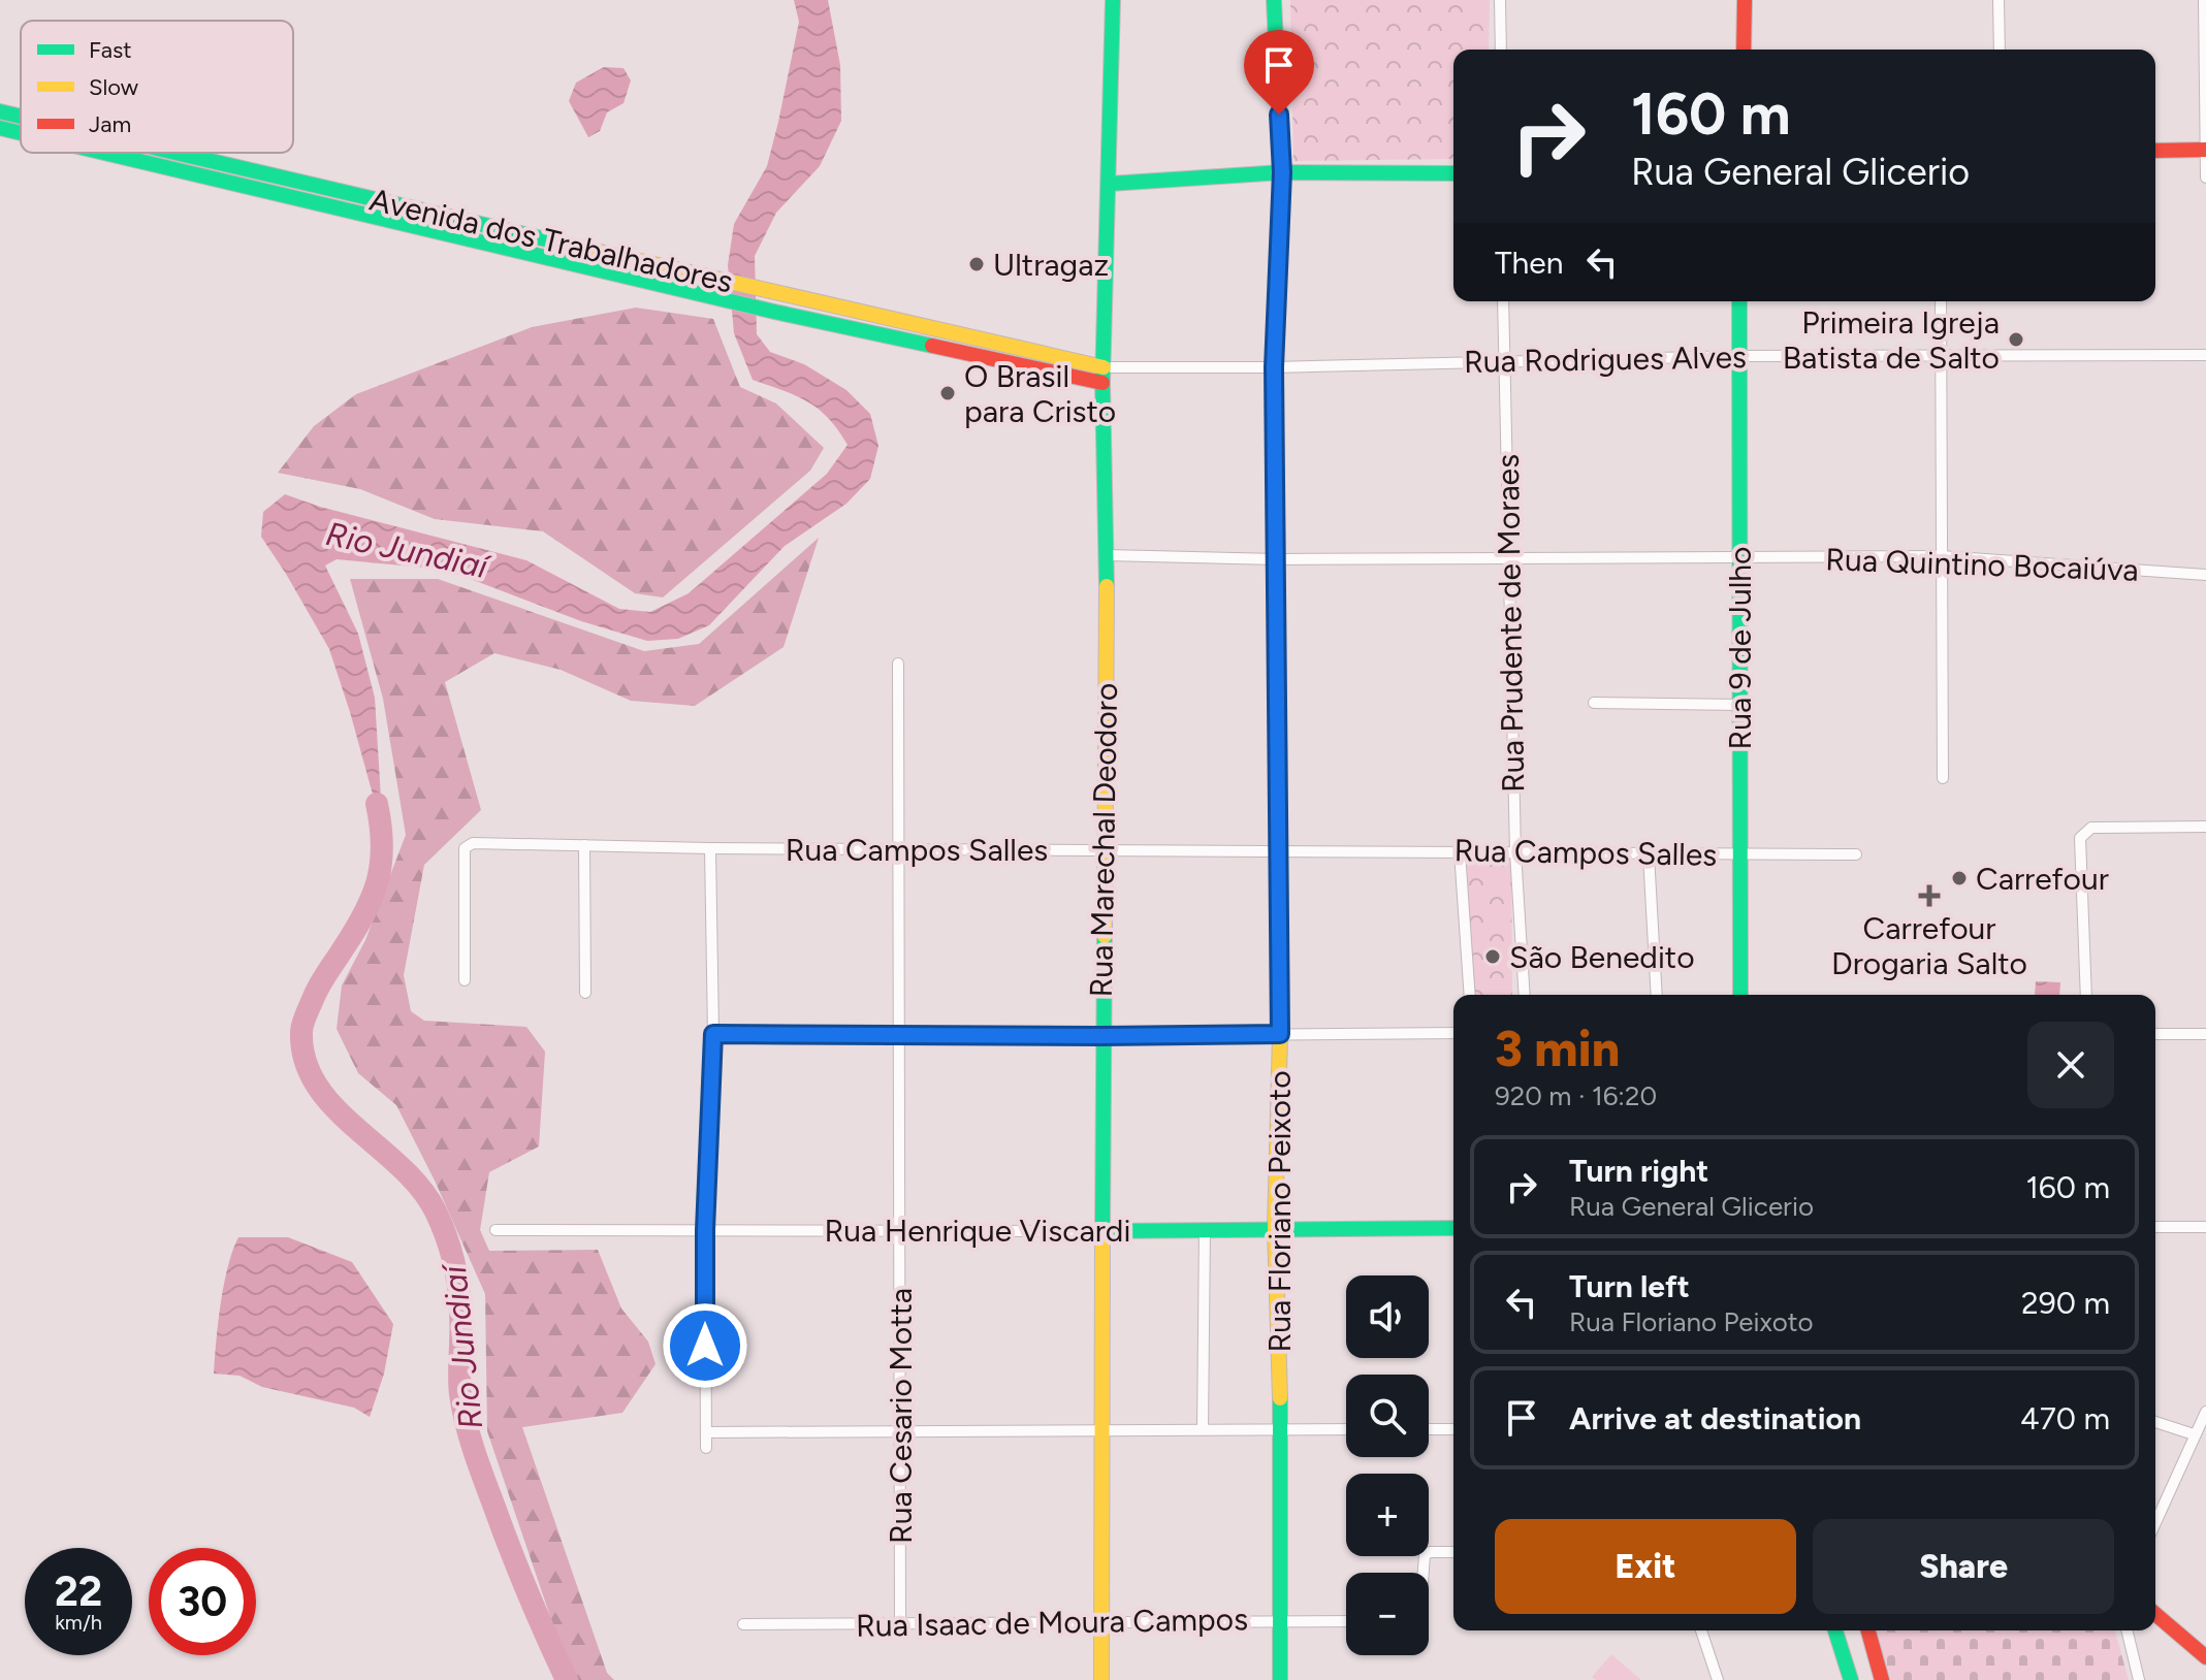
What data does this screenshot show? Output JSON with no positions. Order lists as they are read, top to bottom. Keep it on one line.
{"streets":{"main road":["Avenida dos Trabalhadores","Rua 9 de Julho","Rua Marechal Deodoro","Rua Floriano Peixoto","Rua Henrique Viscardi"],"street":["Rua Rodrigues Alves","Rua Quintino Bocaiúva","Rua Prudente de Moraes","Rua Campos Salles","Rua Cesario Motta","Rua Isaac de Moura Campos"]},"crossings":[["Avenida dos Trabalhadores","Rua Rodrigues Alves"],["Avenida dos Trabalhadores","Rua Marechal Deodoro"],["Rua Rodrigues Alves","Rua Prudente de Moraes"],["Rua Rodrigues Alves","Rua 9 de Julho"],["Rua Rodrigues Alves","Rua Marechal Deodoro"],["Rua Rodrigues Alves","Rua Floriano Peixoto"],["Rua Quintino Bocaiúva","Rua Prudente de Moraes"],["Rua Quintino Bocaiúva","Rua 9 de Julho"],["Rua Quintino Bocaiúva","Rua Marechal Deodoro"],["Rua Quintino Bocaiúva","Rua Floriano Peixoto"],["Rua Prudente de Moraes","Rua Campos Salles"],["Rua 9 de Julho","Rua Campos Salles"],["Rua Marechal Deodoro","Rua Campos Salles"],["Rua Marechal Deodoro","Rua Henrique Viscardi"],["Rua Marechal Deodoro","Rua Isaac de Moura Campos"],["Rua Campos Salles","Rua Floriano Peixoto"],["Rua Campos Salles","Rua Cesario Motta"],["Rua Floriano Peixoto","Rua Henrique Viscardi"],["Rua Floriano Peixoto","Rua Isaac de Moura Campos"],["Rua Henrique Viscardi","Rua Cesario Motta"],["Rua Cesario Motta","Rua Isaac de Moura Campos"]],"water":["Rio Jundiaí"],"places":{"other":["Ultragaz","Primeira Igreja Batista de Salto","O Brasil para Cristo","Carrefour","São Benedito"],"health":["Carrefour Drogaria Salto"]},"legend":["Fast","Slow","Jam"],"page":{"turn":["160 m","Rua General Glicerio"],"then":"Then","heading":["3 min","920 m · 16:20"],"list":[{"name":"Turn right","note":"Rua General Glicerio","value":"160 m"},{"name":"Turn left","note":"Rua Floriano Peixoto","value":"290 m"},{"name":"Arrive at destination","value":"470 m"}],"map_buttons":["+","−"],"buttons":["Exit","Share"],"speed":"22 km/h","limit":"30"}}
